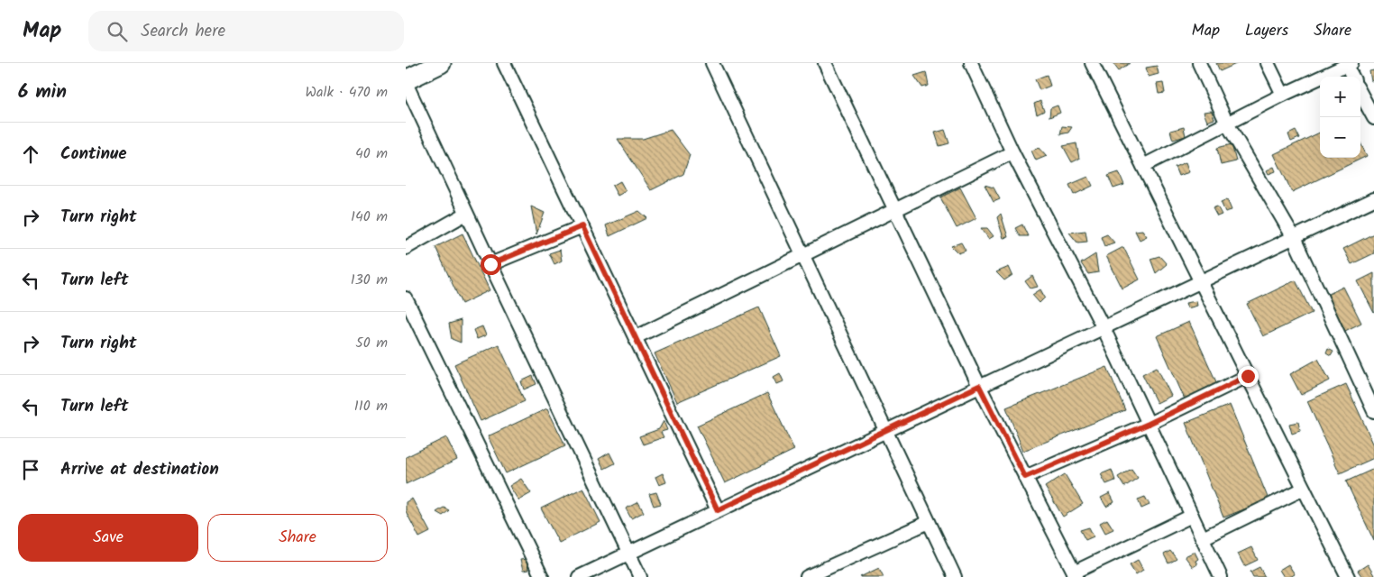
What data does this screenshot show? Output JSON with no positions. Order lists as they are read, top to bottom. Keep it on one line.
{"page":{"header":"Map","search":"Search here","nav":["Map","Layers","Share"],"heading":["6 min","Walk · 470 m"],"map_buttons":["+","−"],"list":[["Continue","40 m"],["Turn right","140 m"],["Turn left","130 m"],["Turn right","50 m"],["Turn left","110 m"],"Arrive at destination"],"buttons":["Save","Share"]}}
